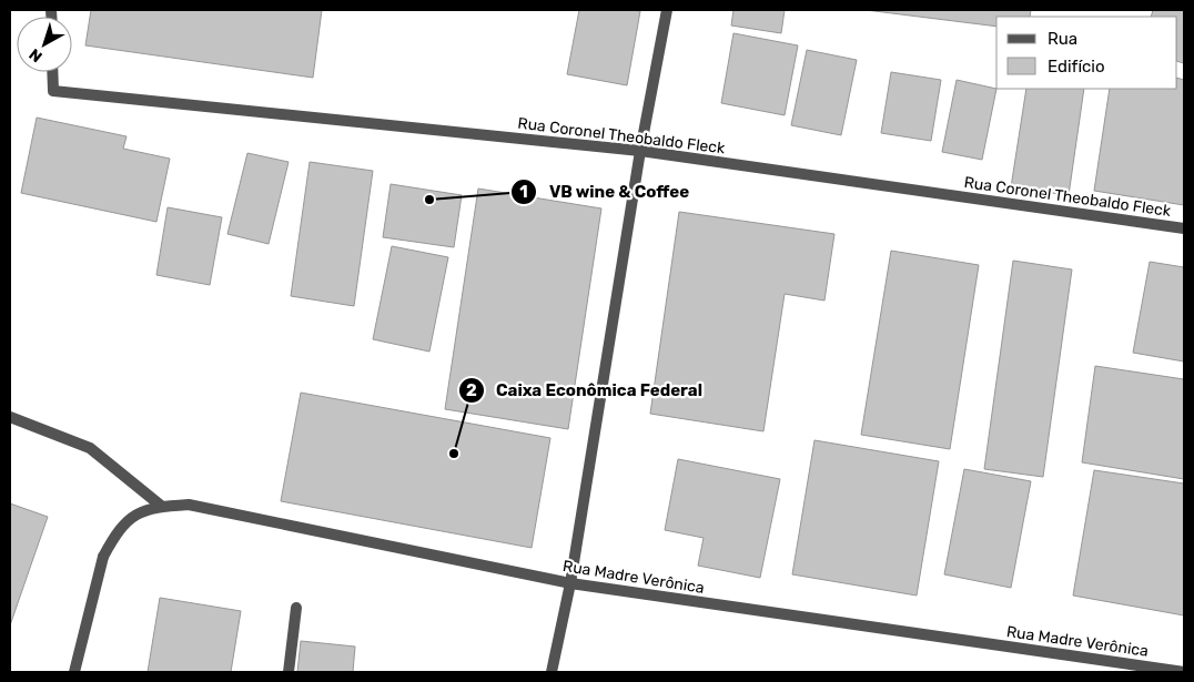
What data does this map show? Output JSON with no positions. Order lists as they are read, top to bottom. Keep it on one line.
{"streets":{"street":["Rua Coronel Theobaldo Fleck","Rua Madre Verônica"]},"places":["VB wine & Coffee","Caixa Econômica Federal"],"legend":["Rua","Edifício"],"north":"bottom left"}
